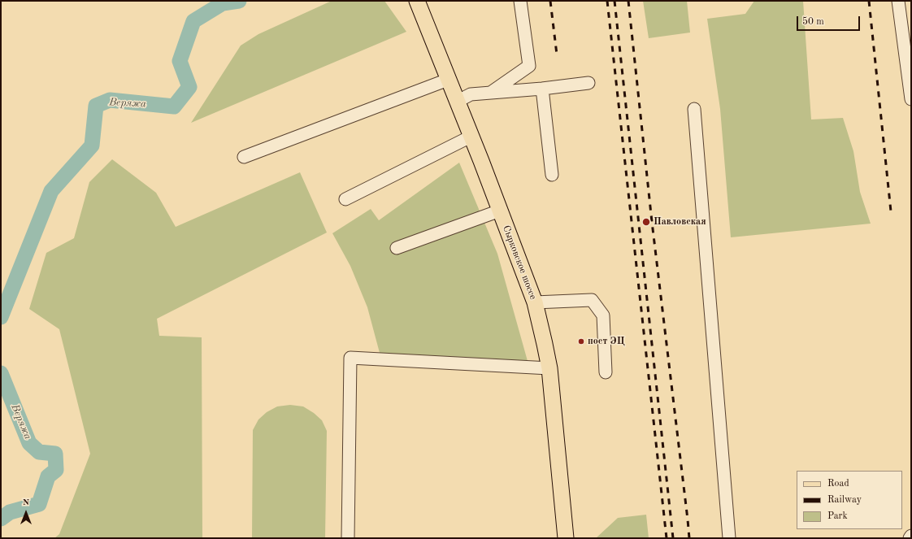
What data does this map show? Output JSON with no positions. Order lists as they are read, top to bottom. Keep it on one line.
{"streets":{"main road":["Сырковское шоссе"]},"water":["Веряжа"],"places":["Павловская","пост ЭЦ"],"legend":["Road","Railway","Park"],"scale_bar":"50 m","north":"top"}
